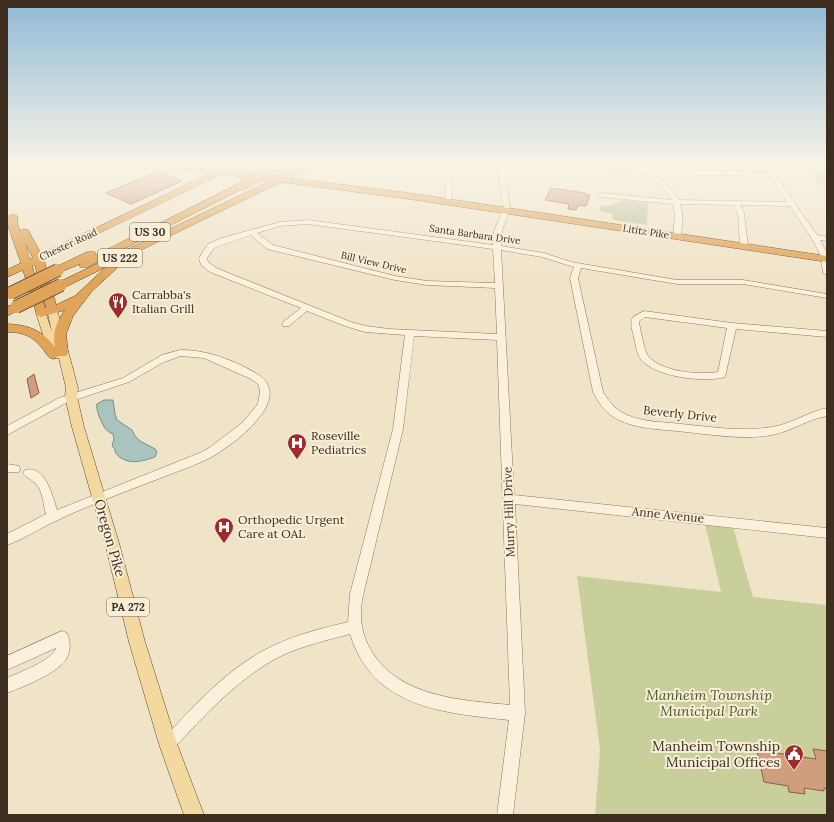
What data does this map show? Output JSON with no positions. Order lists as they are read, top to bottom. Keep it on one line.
{"streets":{"highway":["Lititz Pike","US 30","Chester Road","US 222","Oregon Pike","PA 272"],"street":["Santa Barbara Drive","Bill View Drive","Beverly Drive","Murry Hill Drive","Anne Avenue"]},"crossings":[["Lititz Pike","Murry Hill Drive"],["US 30","US 222"],["Santa Barbara Drive","Bill View Drive"],["Santa Barbara Drive","Beverly Drive"],["Santa Barbara Drive","Murry Hill Drive"],["Chester Road","Oregon Pike"],["Bill View Drive","Murry Hill Drive"],["Murry Hill Drive","Anne Avenue"]],"parks":["Manheim Township Municipal Park"],"places":{"restaurant":["Carrabba's Italian Grill"],"hospital":["Roseville Pediatrics","Orthopedic Urgent Care at OAL"],"public building":["Manheim Township Municipal Offices"]}}
